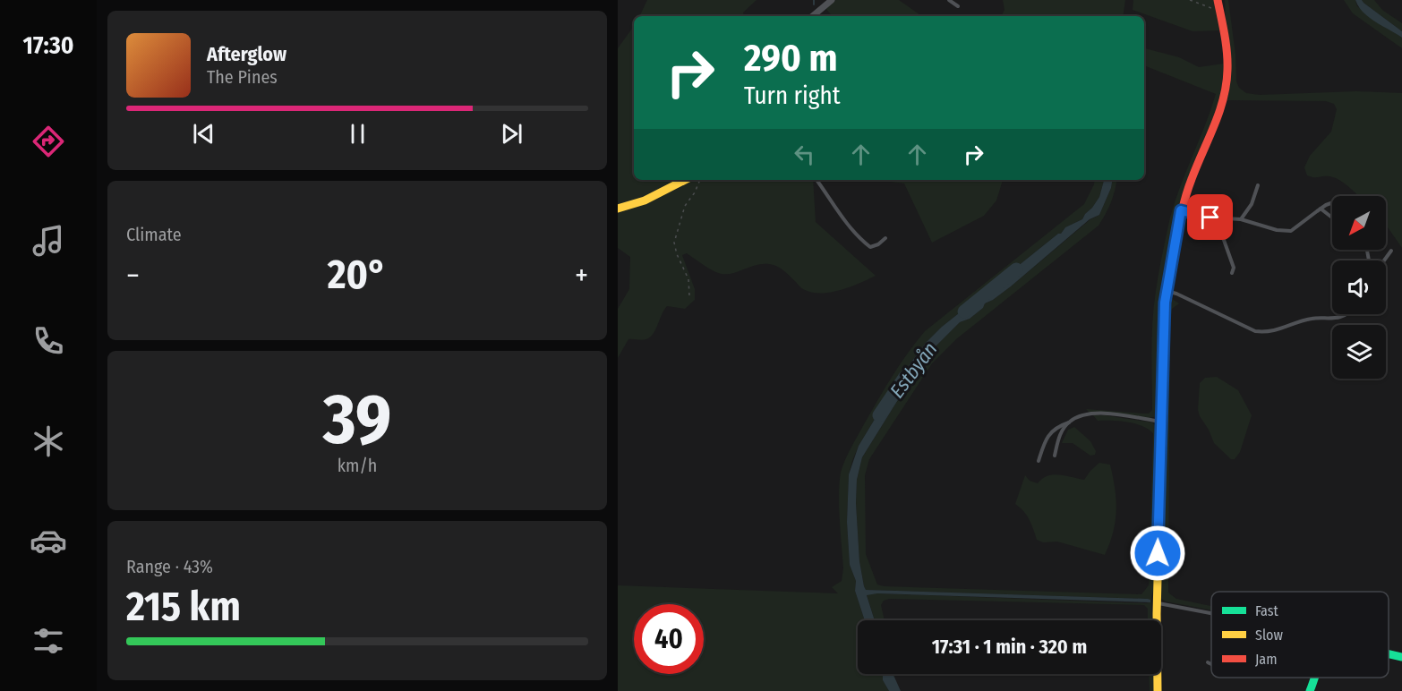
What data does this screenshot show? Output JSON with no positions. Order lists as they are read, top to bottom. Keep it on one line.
{"water":["Estbyån"],"legend":["Fast","Slow","Jam"],"north":"bottom left","page":{"tabs":"17:30","turn":["290 m","Turn right"],"song":["Afterglow","The Pines"],"tile":["Climate",["39","km/h"],["Range · 43%","215 km"]],"heat":["−","20°","+"],"limit":"40","trip":"17:31 · 1 min · 320 m"}}
